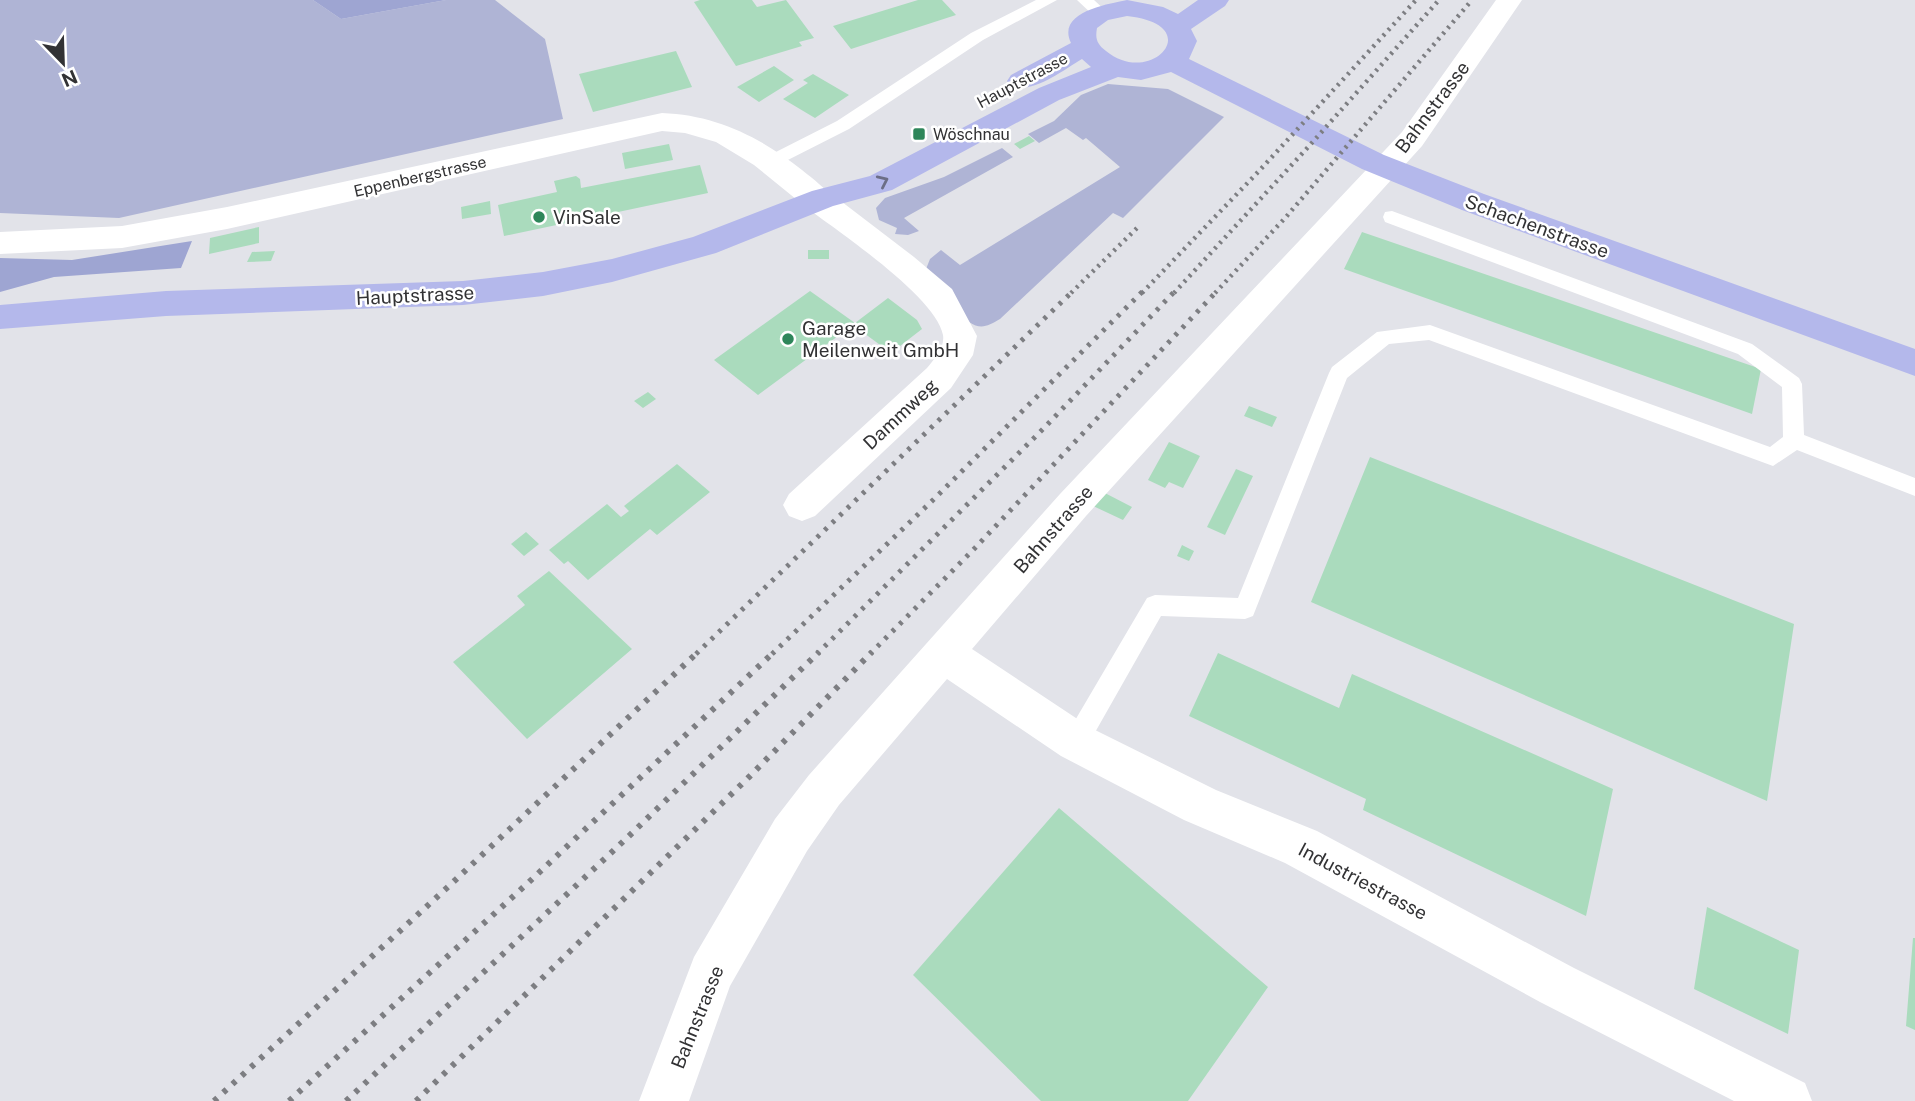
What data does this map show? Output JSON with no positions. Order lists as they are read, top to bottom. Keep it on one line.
{"streets":{"main road":["Hauptstrasse","Schachenstrasse"],"street":["Bahnstrasse","Eppenbergstrasse","Dammweg","Industriestrasse"]},"crossings":[["Hauptstrasse","Eppenbergstrasse"],["Hauptstrasse","Dammweg"],["Bahnstrasse","Industriestrasse"],["Eppenbergstrasse","Dammweg"]],"places":{"transit":["Wöschnau"],"other":["VinSale","Garage Meilenweit GmbH"]},"north":"bottom right"}
